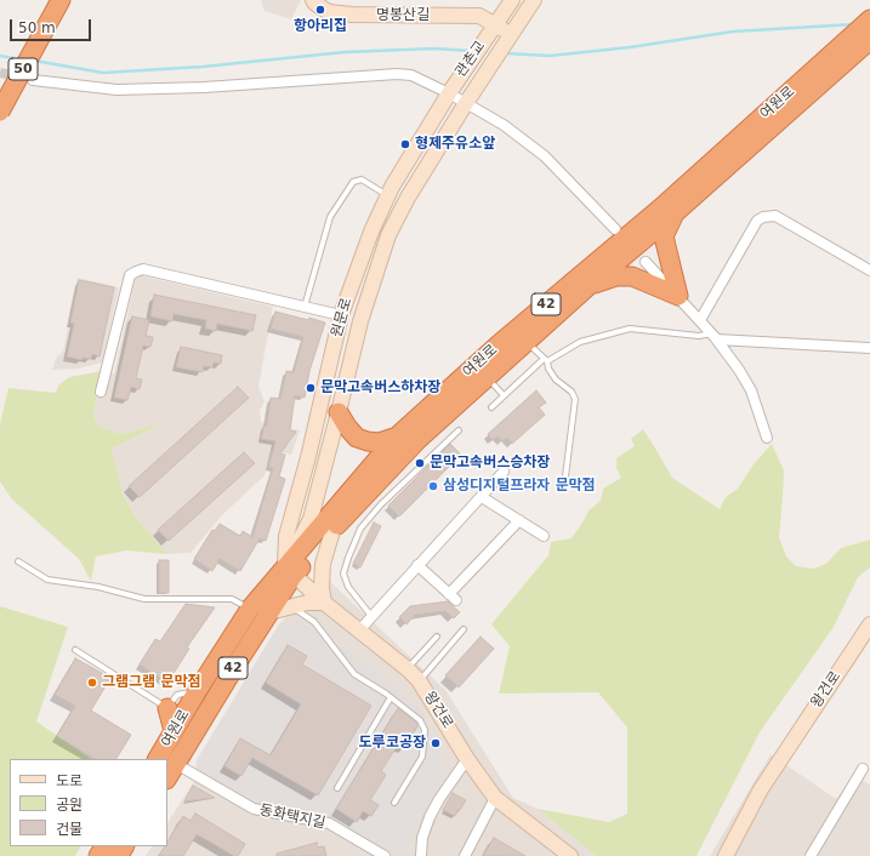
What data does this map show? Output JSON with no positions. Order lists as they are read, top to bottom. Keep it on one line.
{"streets":{"highway":["50","여원로","42"],"main road":["명봉산길","관촌교","원문로","왕건로"],"street":["동화택지길"]},"crossings":[["명봉산길","관촌교"],["관촌교","원문로"],["여원로","원문로"],["여원로","왕건로"],["원문로","왕건로"]],"places":["항아리집","형제주유소앞","문막고속버스하차장","문막고속버스승차장","삼성디지털프라자 문막점","그램그램 문막점","도루코공장"],"legend":["도로","공원","건물"],"scale_bar":"50 m"}
